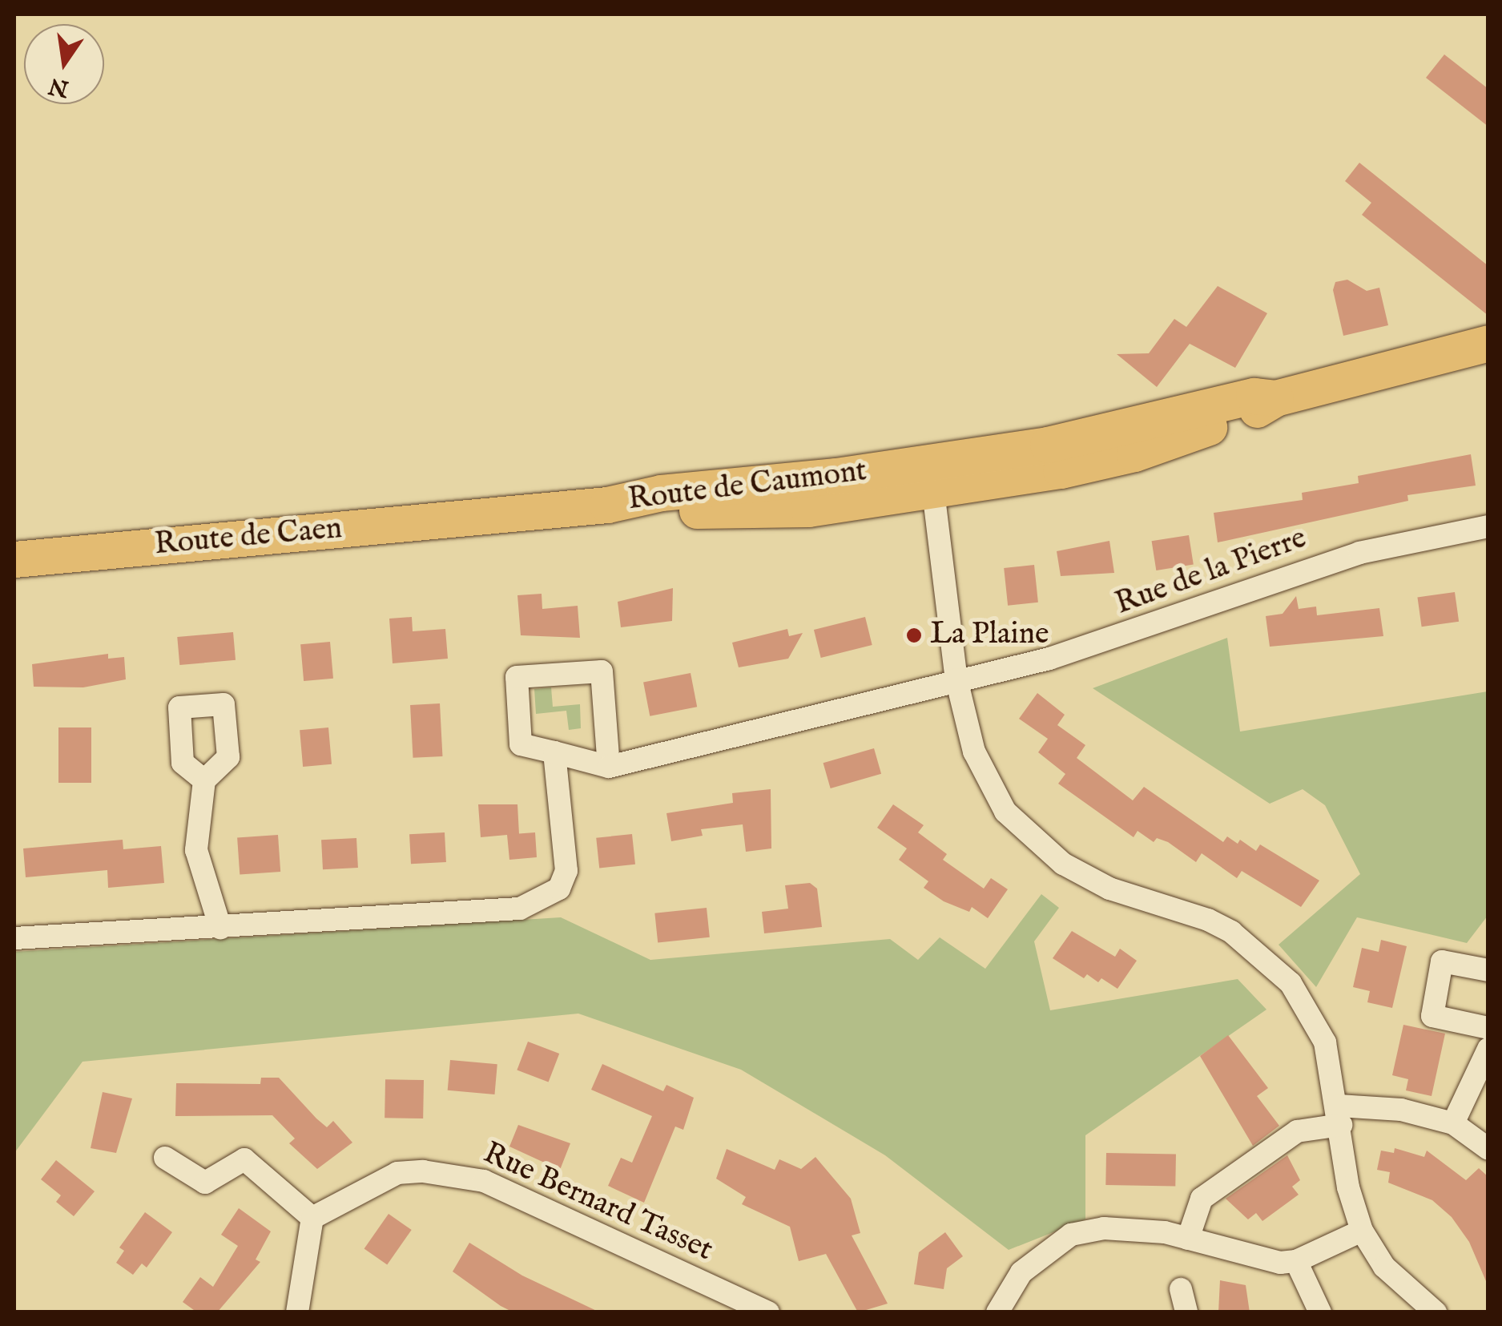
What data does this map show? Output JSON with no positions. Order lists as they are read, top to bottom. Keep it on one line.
{"streets":{"main road":["Route de Caumont","Route de Caen"],"street":["Rue de la Pierre","Rue Bernard Tasset"]},"crossings":[["Route de Caumont","Route de Caen"]],"places":["La Plaine"],"north":"bottom"}
